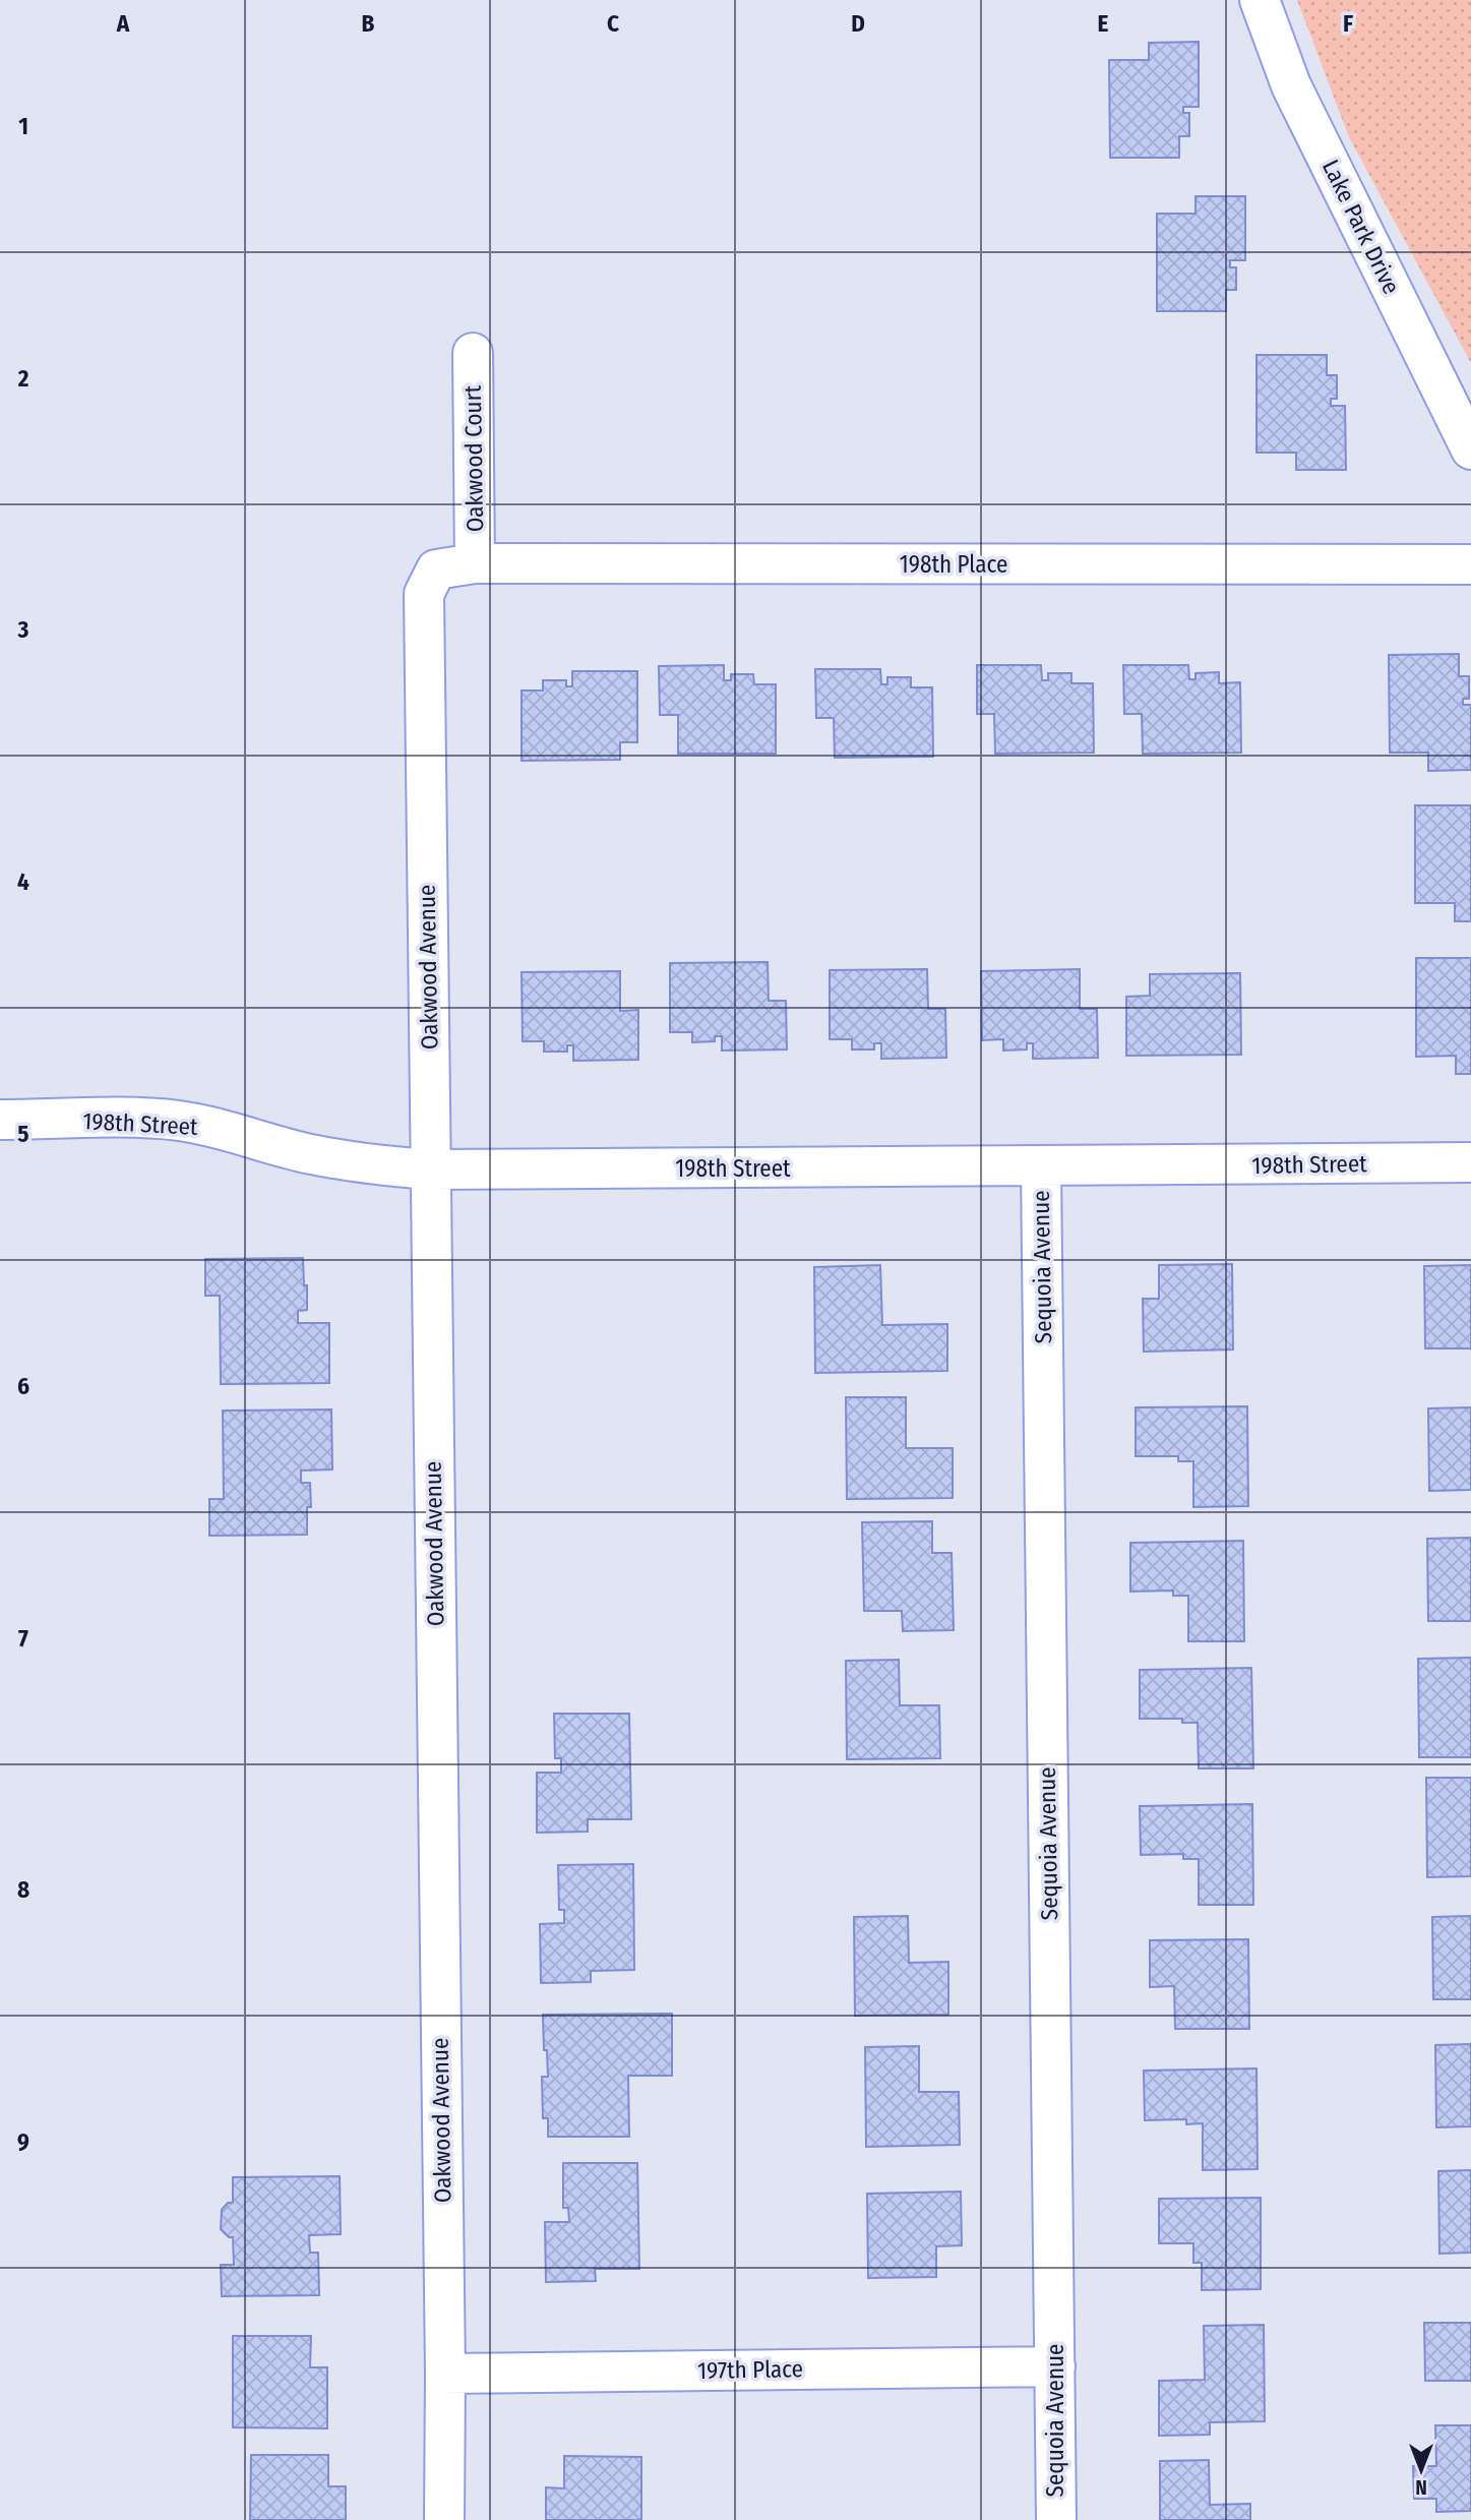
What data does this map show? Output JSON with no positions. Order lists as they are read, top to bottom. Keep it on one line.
{"streets":{"street":["Lake Park Drive","Oakwood Court","198th Place","Oakwood Avenue","198th Street","Sequoia Avenue","197th Place"]},"crossings":[["Oakwood Court","198th Place"],["198th Place","Oakwood Avenue"],["Oakwood Avenue","198th Street"],["Oakwood Avenue","197th Place"],["198th Street","Sequoia Avenue"],["Sequoia Avenue","197th Place"]],"north":"bottom","grid":{"columns":["A","B","C","D","E","F"],"rows":["1","2","3","4","5","6","7","8","9"]}}
